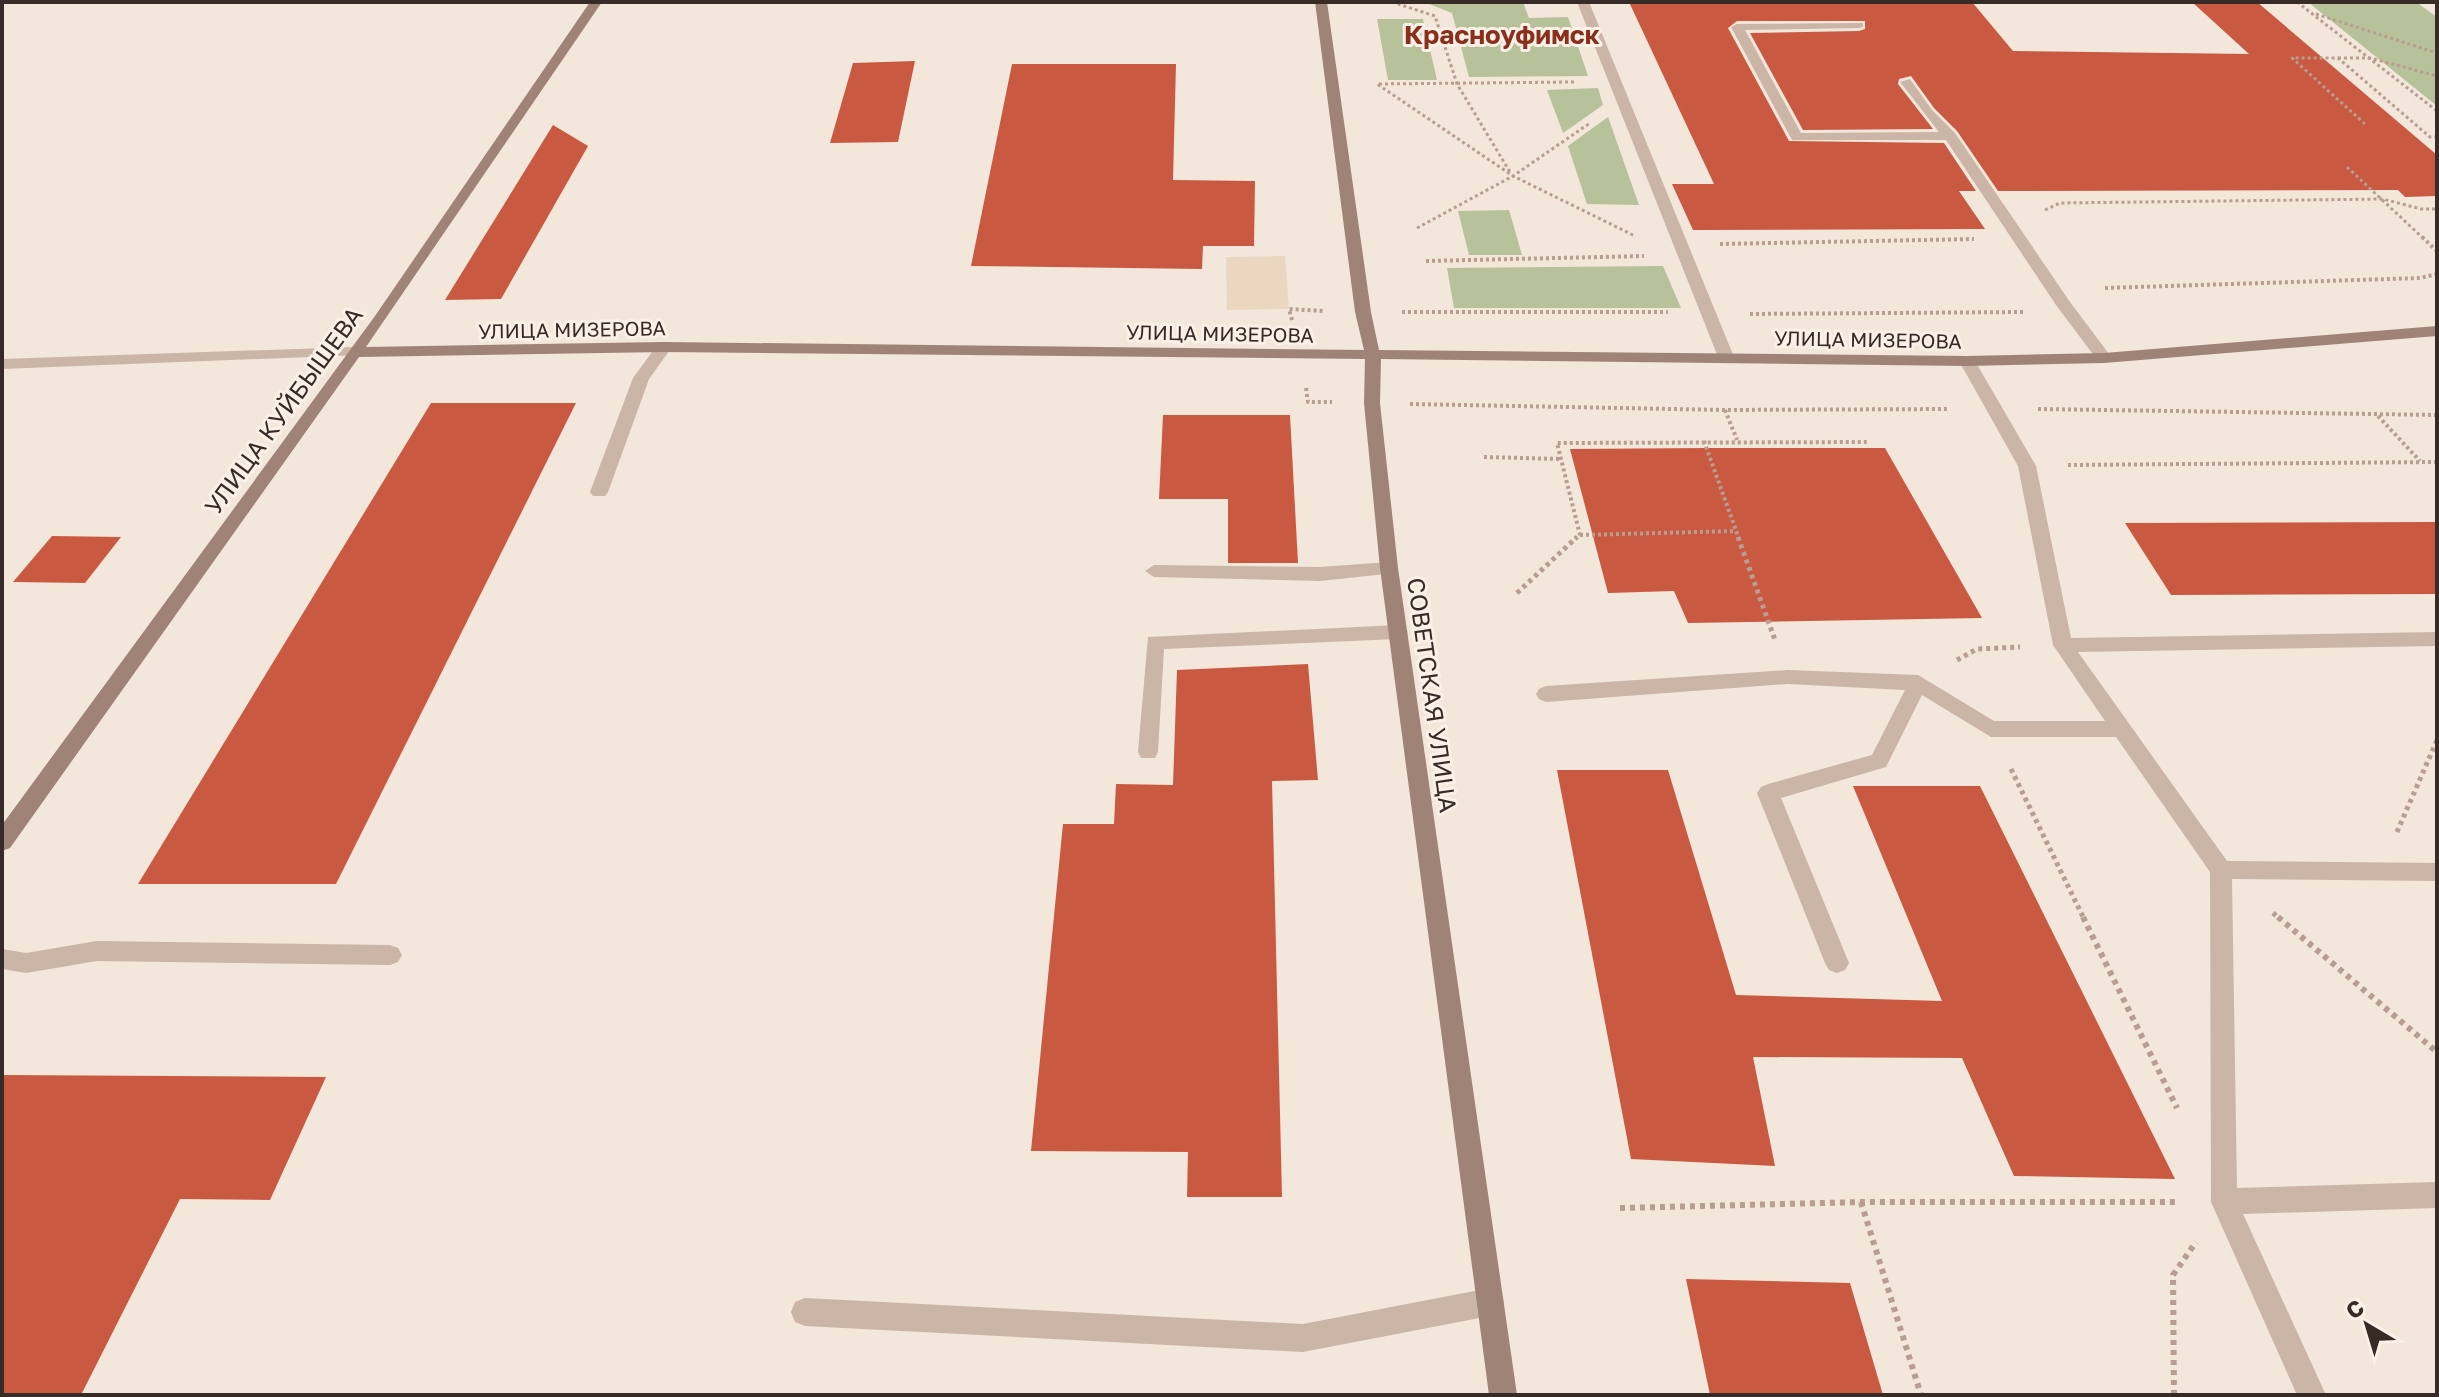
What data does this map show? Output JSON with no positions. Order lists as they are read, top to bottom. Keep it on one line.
{"streets":{"main road":["УЛИЦА МИЗЕРОВА","УЛИЦА КУЙБЫШЕВА","СОВЕТСКАЯ УЛИЦА"]},"crossings":[["УЛИЦА МИЗЕРОВА","УЛИЦА КУЙБЫШЕВА"],["УЛИЦА МИЗЕРОВА","СОВЕТСКАЯ УЛИЦА"]],"districts":["Красноуфимск"],"north":"top left"}
